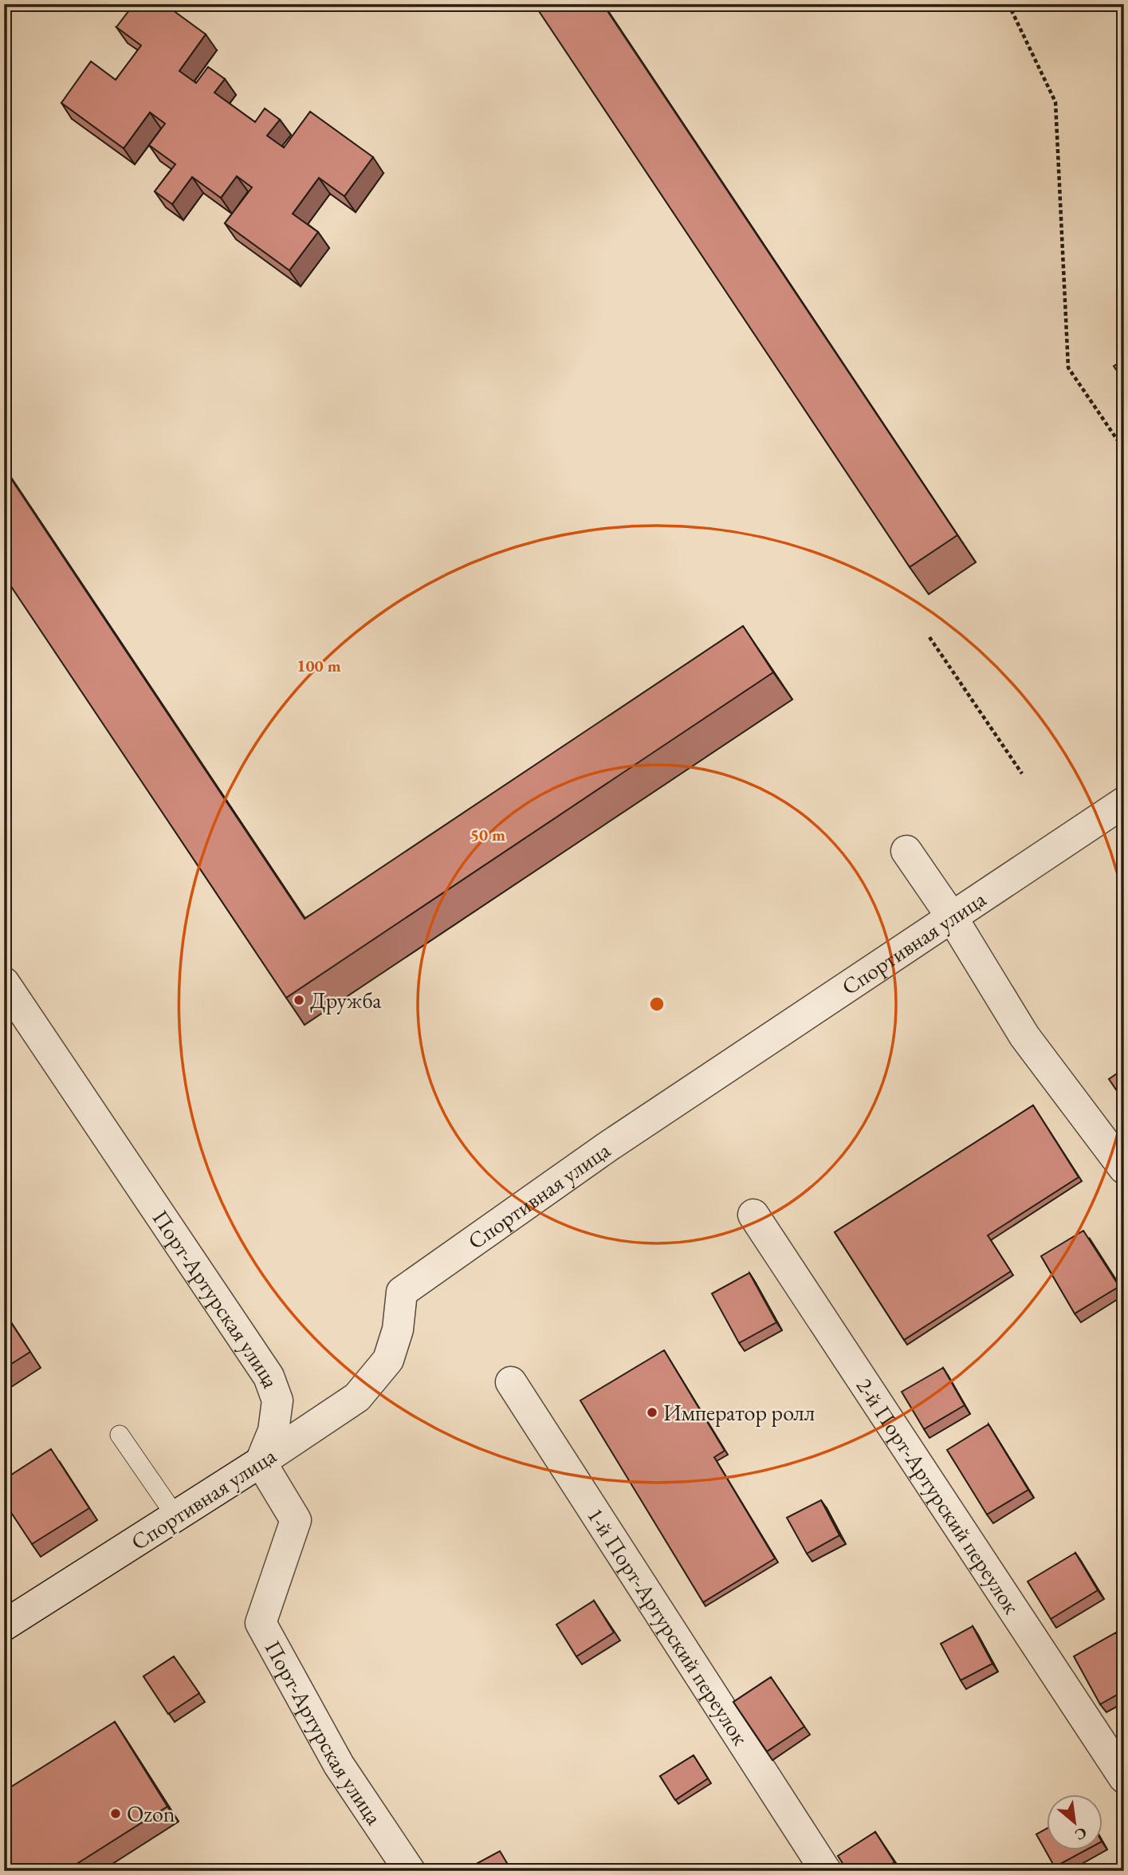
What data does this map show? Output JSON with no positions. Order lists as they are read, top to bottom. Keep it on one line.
{"streets":{"street":["Спортивная улица","Порт-Артурская улица","2-й Порт-Артурский переулок","1-й Порт-Артурский переулок"]},"crossings":[["Спортивная улица","Порт-Артурская улица"]],"places":["Дружба","Император ролл","Ozon"],"north":"bottom right","rings":["100 m","50 m"]}
